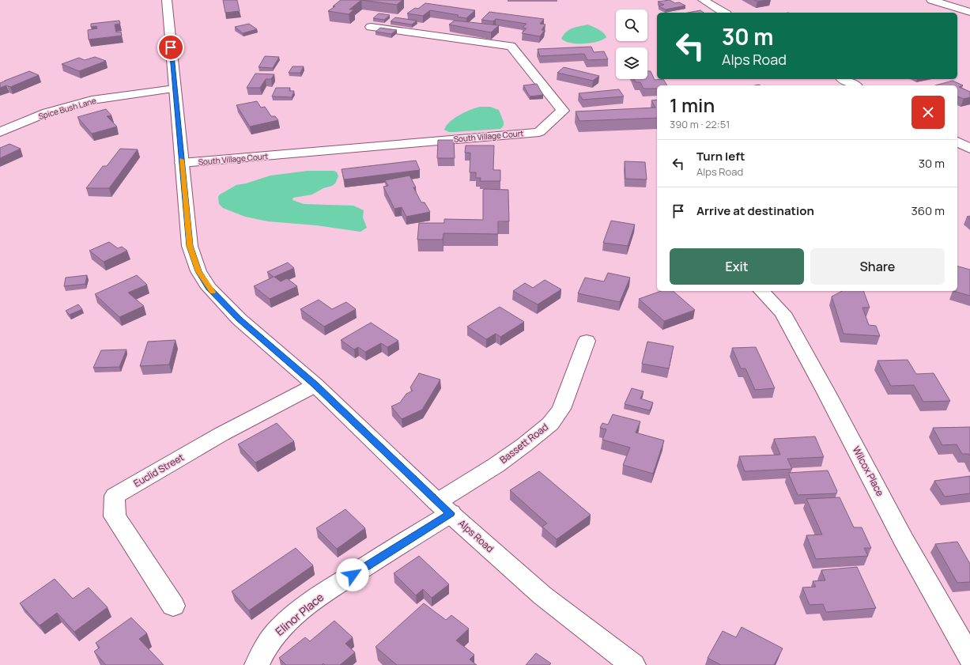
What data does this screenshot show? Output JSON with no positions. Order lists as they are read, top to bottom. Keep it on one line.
{"streets":{"street":["Spice Bush Lane","South Village Court","Bassett Road","Euclid Street","Wilcox Place","Alps Road","Elinor Place"]},"crossings":[["Spice Bush Lane","Alps Road"],["South Village Court","Alps Road"],["Bassett Road","Alps Road"],["Bassett Road","Elinor Place"],["Euclid Street","Alps Road"],["Alps Road","Elinor Place"]],"page":{"turn":["30 m","Alps Road"],"heading":["1 min","390 m · 22:51"],"list":[{"name":"Turn left","note":"Alps Road","value":"30 m"},{"name":"Arrive at destination","value":"360 m"}],"buttons":["Exit","Share"]}}
